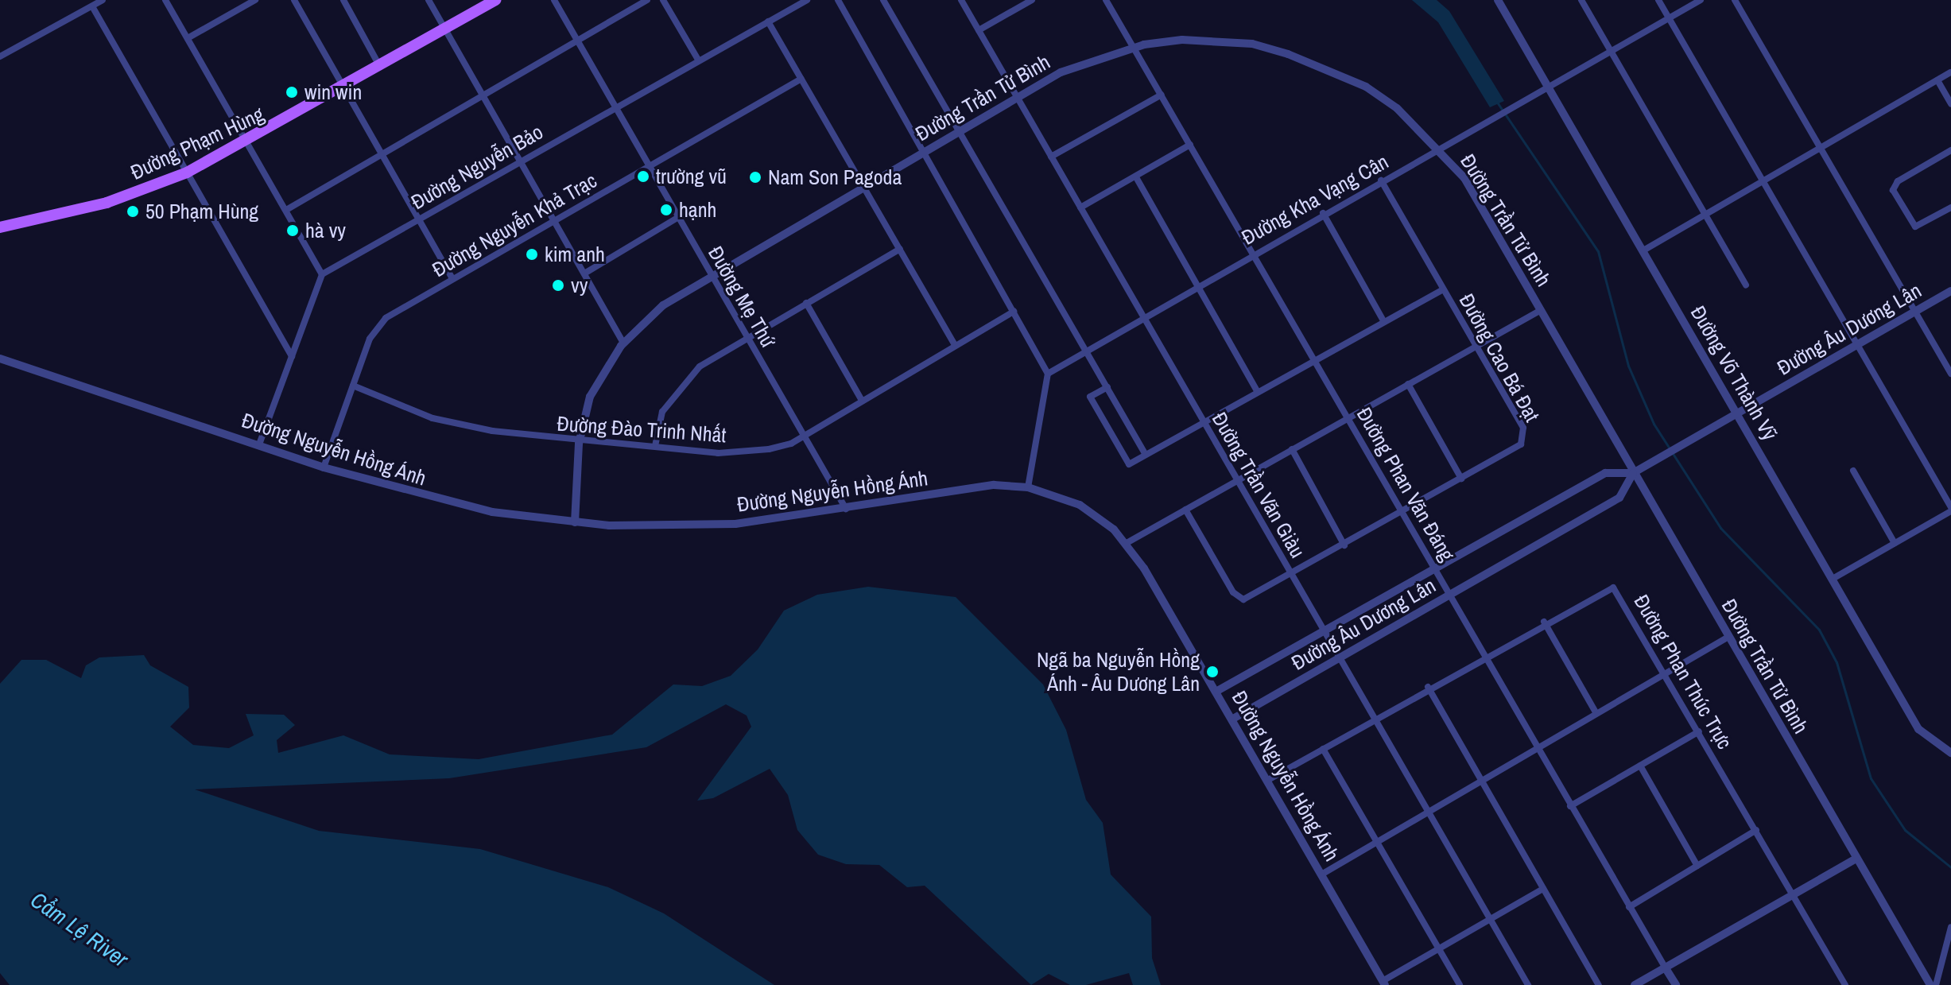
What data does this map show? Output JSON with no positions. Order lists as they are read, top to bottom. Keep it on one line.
{"streets":{"main road":["Đường Phạm Hùng"],"street":["Đường Trần Tử Bình","Đường Nguyễn Bảo","Đường Kha Vạng Cân","Đường Nguyễn Khả Trạc","Đường Mẹ Thứ","Đường Âu Dương Lân","Đường Cao Bá Đạt","Đường Võ Thành Vỹ","Đường Đào Trinh Nhất","Đường Nguyễn Hồng Ánh","Đường Phan Văn Đáng","Đường Trần Văn Giàu","Đường Phan Thúc Trực"]},"crossings":[["Đường Trần Tử Bình","Đường Kha Vạng Cân"],["Đường Trần Tử Bình","Đường Mẹ Thứ"],["Đường Trần Tử Bình","Đường Âu Dương Lân"],["Đường Trần Tử Bình","Đường Đào Trinh Nhất"],["Đường Trần Tử Bình","Đường Nguyễn Hồng Ánh"],["Đường Trần Tử Bình","Đường Phan Văn Đáng"],["Đường Trần Tử Bình","Đường Trần Văn Giàu"],["Đường Nguyễn Bảo","Đường Mẹ Thứ"],["Đường Kha Vạng Cân","Đường Cao Bá Đạt"],["Đường Kha Vạng Cân","Đường Võ Thành Vỹ"],["Đường Kha Vạng Cân","Đường Phan Văn Đáng"],["Đường Kha Vạng Cân","Đường Trần Văn Giàu"],["Đường Nguyễn Khả Trạc","Đường Mẹ Thứ"],["Đường Nguyễn Khả Trạc","Đường Đào Trinh Nhất"],["Đường Nguyễn Khả Trạc","Đường Nguyễn Hồng Ánh"],["Đường Mẹ Thứ","Đường Đào Trinh Nhất"],["Đường Mẹ Thứ","Đường Nguyễn Hồng Ánh"],["Đường Âu Dương Lân","Đường Võ Thành Vỹ"],["Đường Âu Dương Lân","Đường Nguyễn Hồng Ánh"],["Đường Âu Dương Lân","Đường Phan Văn Đáng"],["Đường Âu Dương Lân","Đường Trần Văn Giàu"],["Đường Cao Bá Đạt","Đường Phan Văn Đáng"],["Đường Cao Bá Đạt","Đường Trần Văn Giàu"],["Đường Nguyễn Hồng Ánh","Đường Phan Thúc Trực"],["Đường Phan Văn Đáng","Đường Phan Thúc Trực"],["Đường Trần Văn Giàu","Đường Phan Thúc Trực"]],"water":["Cẩm Lệ River"],"places":["win win","trường vũ","Nam Son Pagoda","hạnh","50 Phạm Hùng","hà vy","kim anh","vy","Ngã ba Nguyễn Hồng Ánh - Âu Dương Lân"]}
